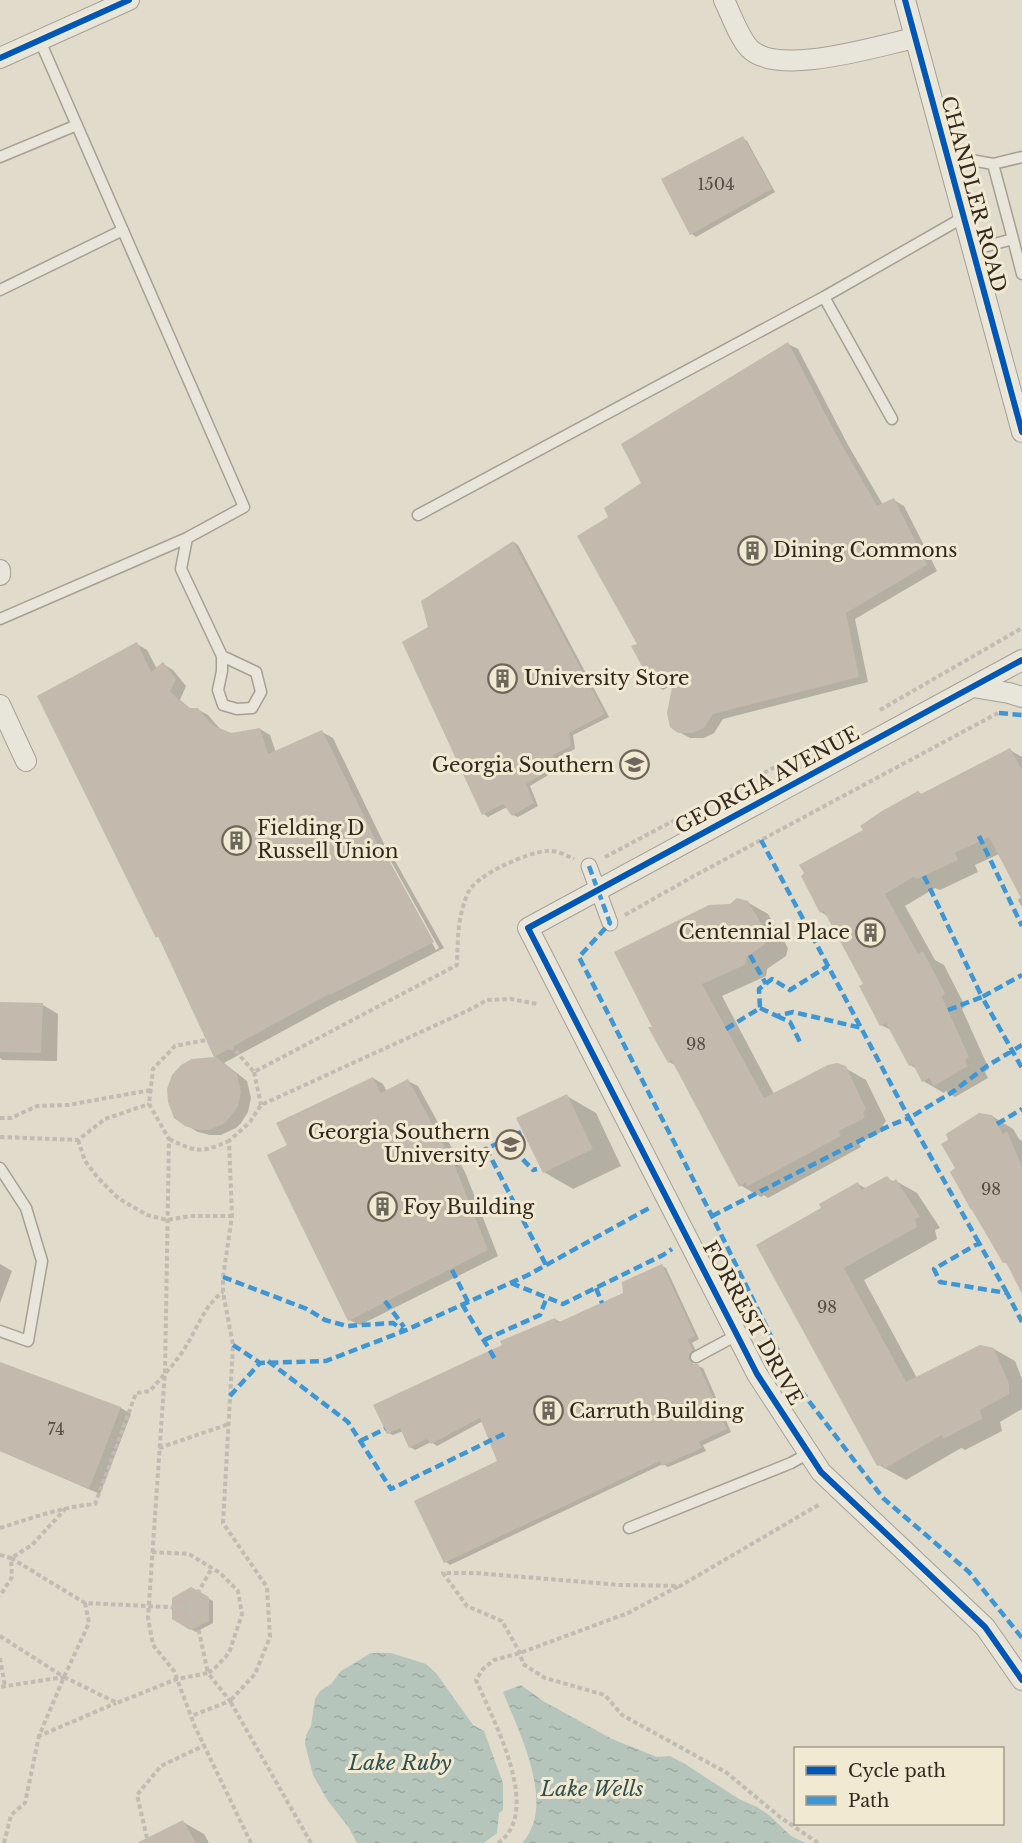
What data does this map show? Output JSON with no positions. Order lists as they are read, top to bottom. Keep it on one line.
{"streets":{"street":["CHANDLER ROAD","GEORGIA AVENUE","FORREST DRIVE"]},"crossings":[["GEORGIA AVENUE","FORREST DRIVE"]],"water":["Lake Ruby","Lake Wells"],"places":{"building":["Dining Commons","University Store","Fielding D Russell Union","Centennial Place","Foy Building","Carruth Building"],"school or university":["Georgia Southern","Georgia Southern University"]},"house_numbers":["1504","98","98","98","74"],"legend":["Cycle path","Path"]}
